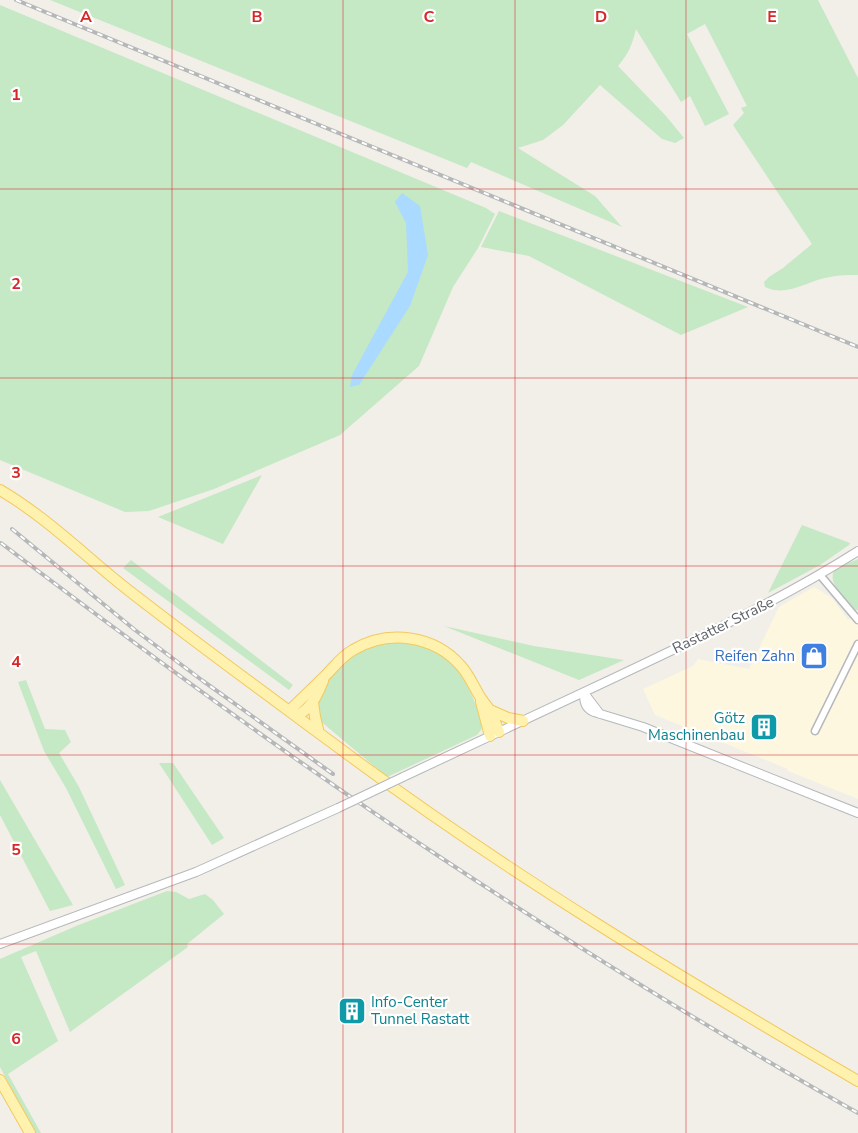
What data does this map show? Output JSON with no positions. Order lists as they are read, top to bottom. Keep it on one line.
{"streets":{"street":["Rastatter Straße"]},"places":{"shop":["Reifen Zahn"],"building":["Götz Maschinenbau","Info-Center Tunnel Rastatt"]},"grid":{"columns":["A","B","C","D","E"],"rows":["1","2","3","4","5","6"]}}
